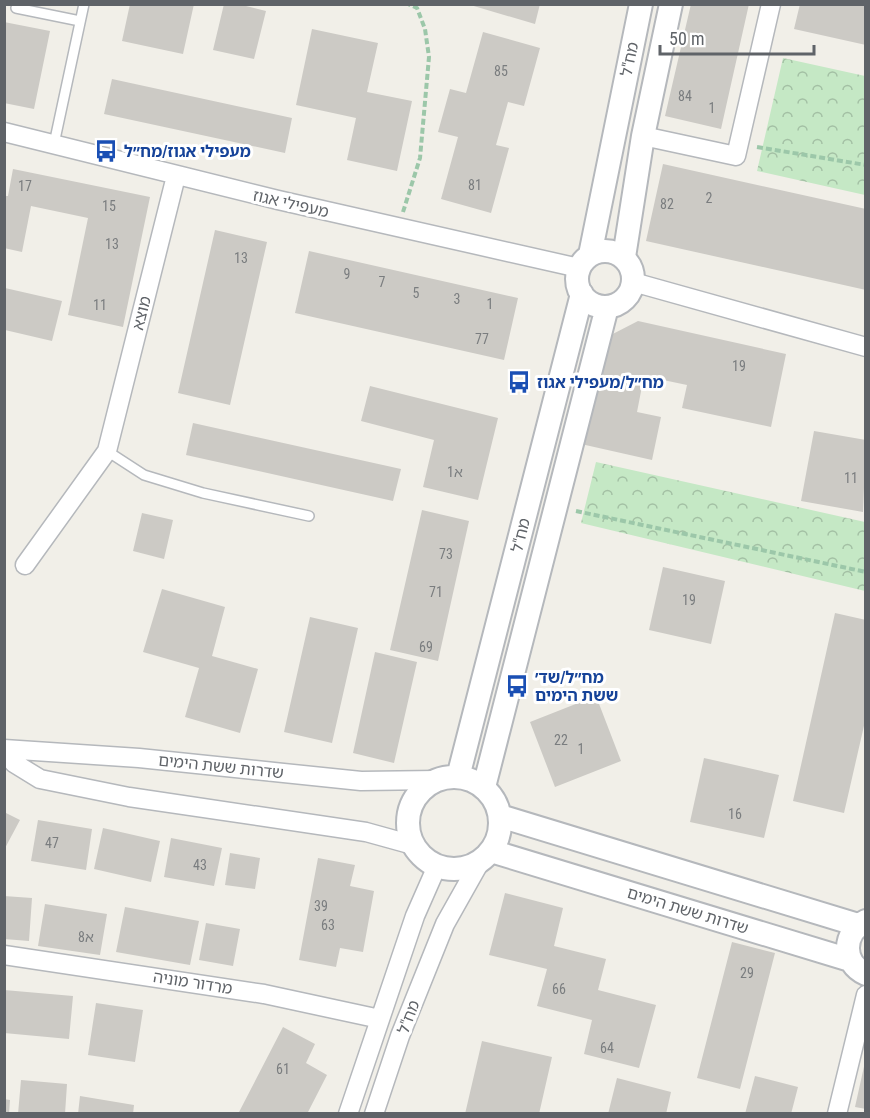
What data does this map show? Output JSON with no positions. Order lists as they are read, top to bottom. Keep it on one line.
{"streets":{"street":["מח\"ל","מעפילי אגוז","מוצא","שדרות ששת הימים","מרדור מוניה"]},"crossings":[["מח\"ל","מעפילי אגוז"],["מח\"ל","שדרות ששת הימים"],["מח\"ל","מרדור מוניה"],["מעפילי אגוז","מוצא"]],"places":{"bus stop":["מעפילי אגוז/מח״ל","מח״ל/מעפילי אגוז","מח״ל/שד׳ ששת הימים"]},"house_numbers":["85","84","1","81","17","2","82","15","13","13","9","7","5","3","1","11","77","19","1א","11","73","71","19","69","22","1","16","47","43","39","63","8א","29","66","64","61"],"scale_bar":"50 m"}
